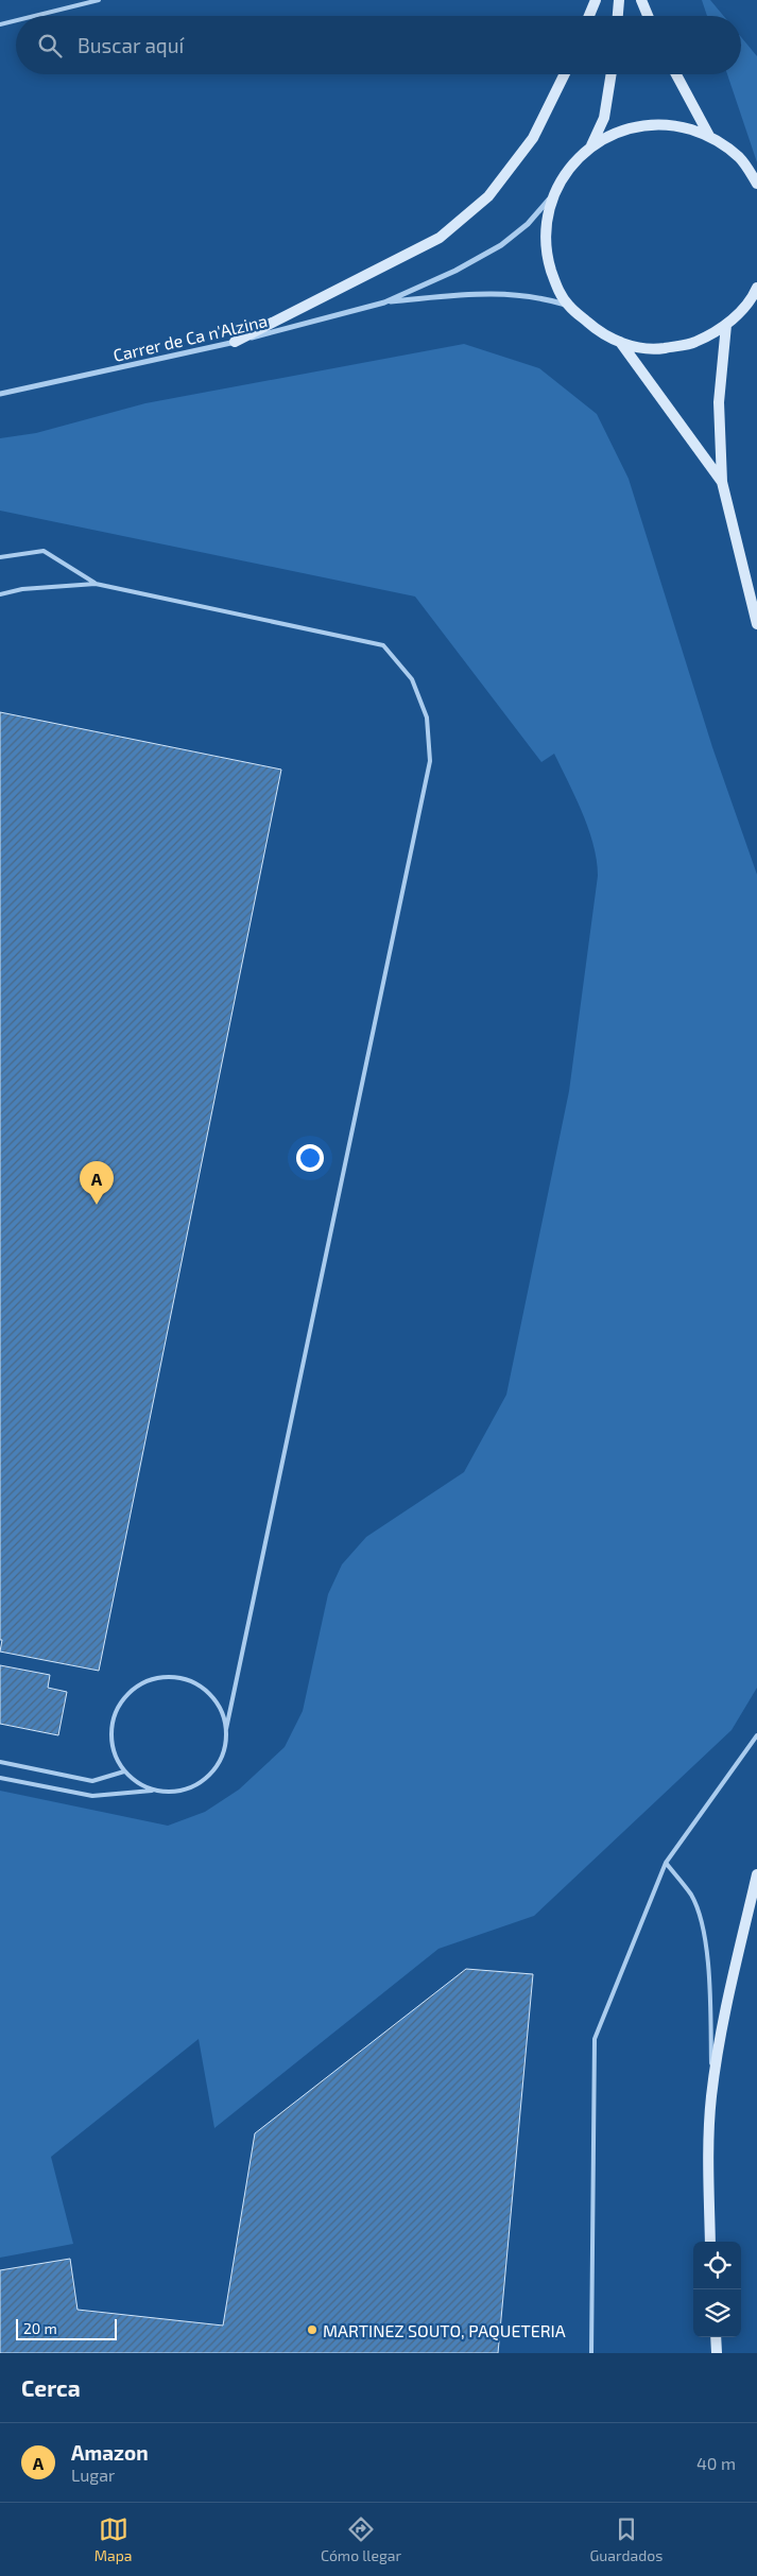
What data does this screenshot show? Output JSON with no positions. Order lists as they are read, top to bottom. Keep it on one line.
{"streets":{"street":["Carrer de Ca n'Alzina"]},"places":["MARTINEZ SOUTO, PAQUETERIA"],"scale_bar":"20 m","page":{"search":"Buscar aquí","pins":"A","scale":"20 m","heading":"Cerca","list":[{"mark":"A","name":"Amazon","note":"Lugar","value":"40 m"}],"nav":["Mapa","Cómo llegar","Guardados"]}}
